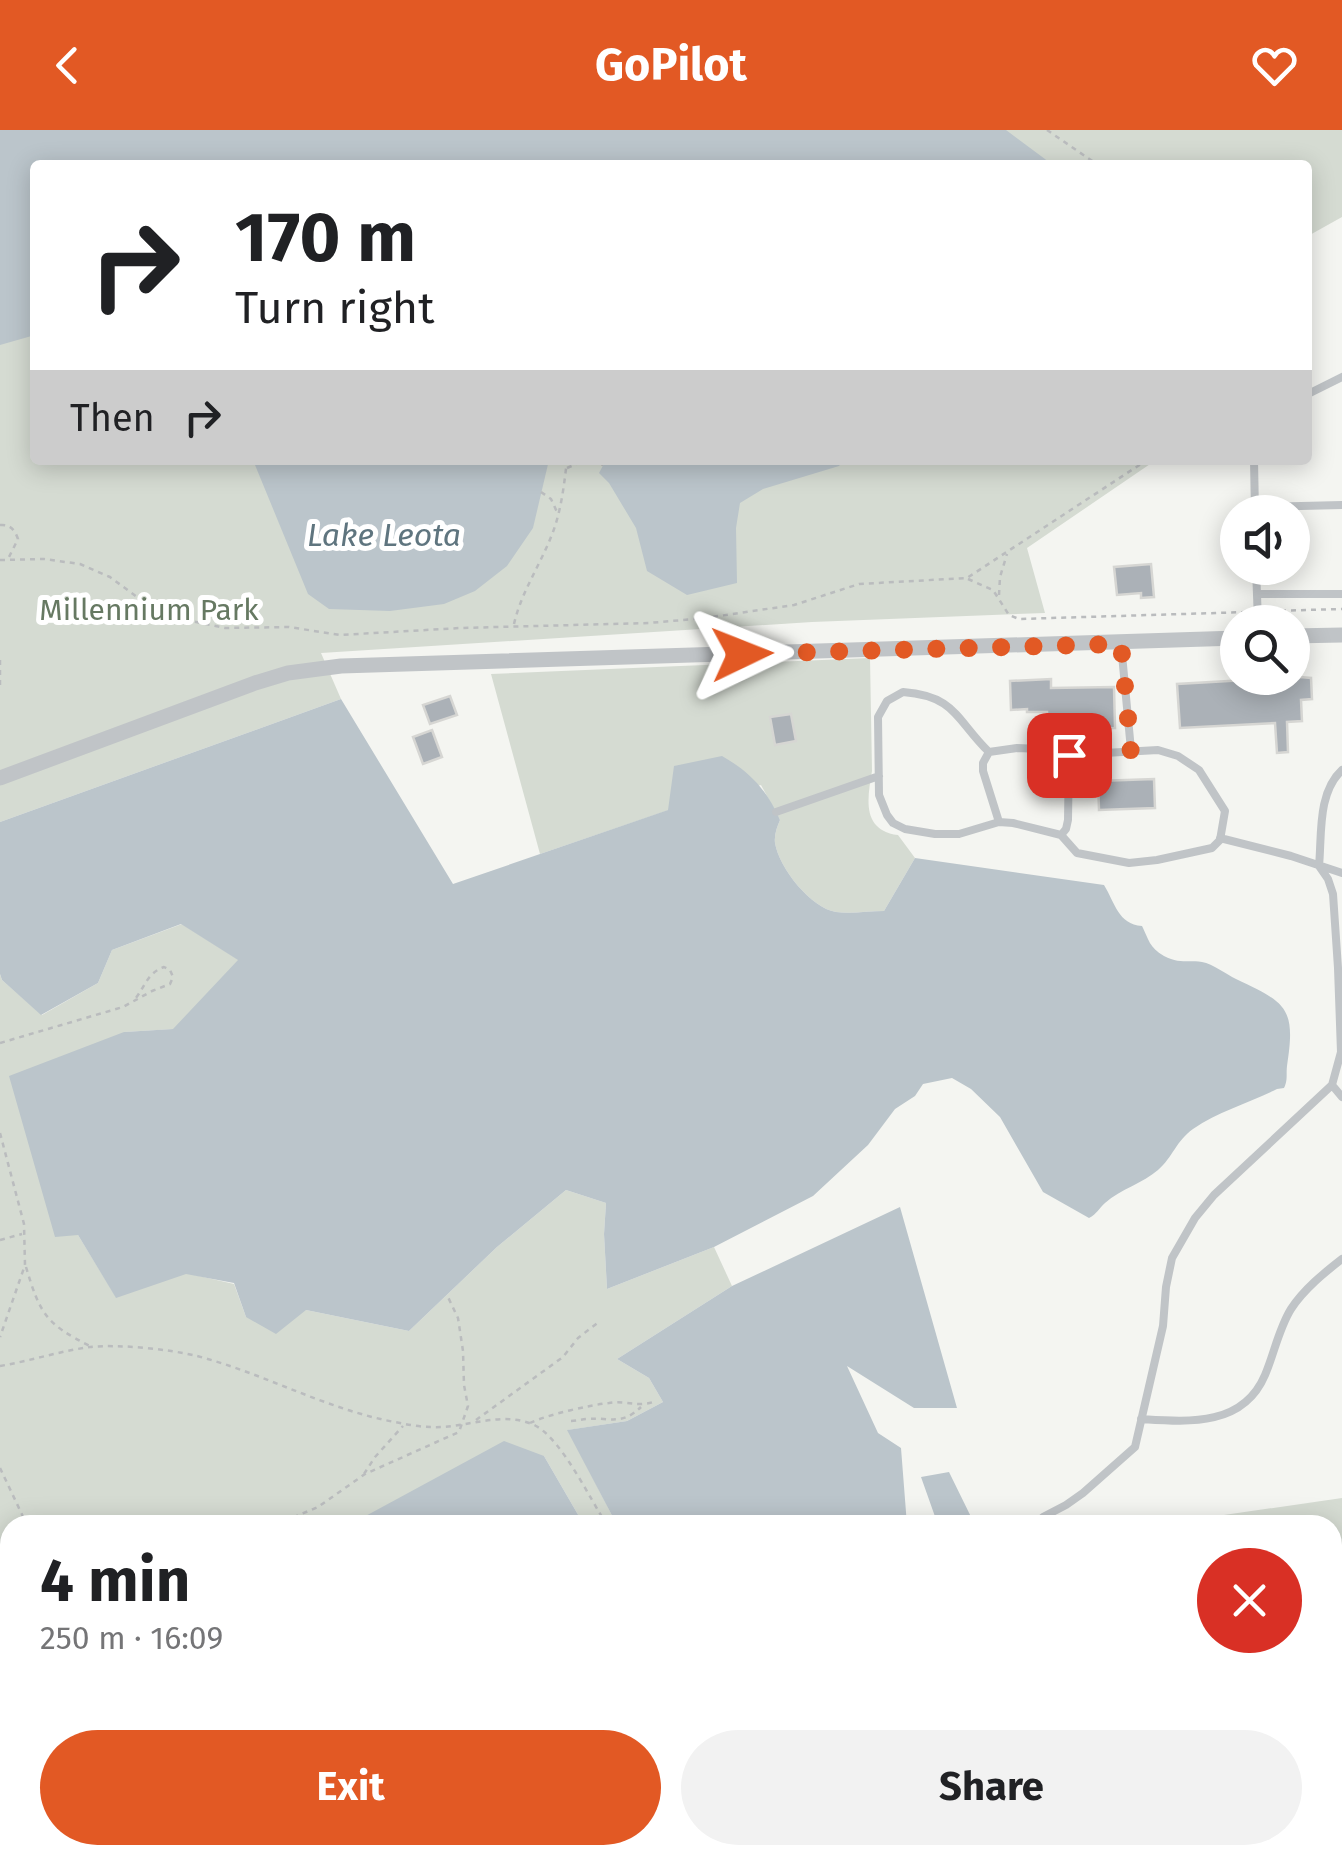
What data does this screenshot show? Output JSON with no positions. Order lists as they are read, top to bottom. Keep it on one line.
{"water":["Lake Leota"],"parks":["Millennium Park"],"page":{"header":"GoPilot","turn":["170 m","Turn right"],"then":"Then","heading":["4 min","250 m · 16:09"],"buttons":["Exit","Share"]}}
